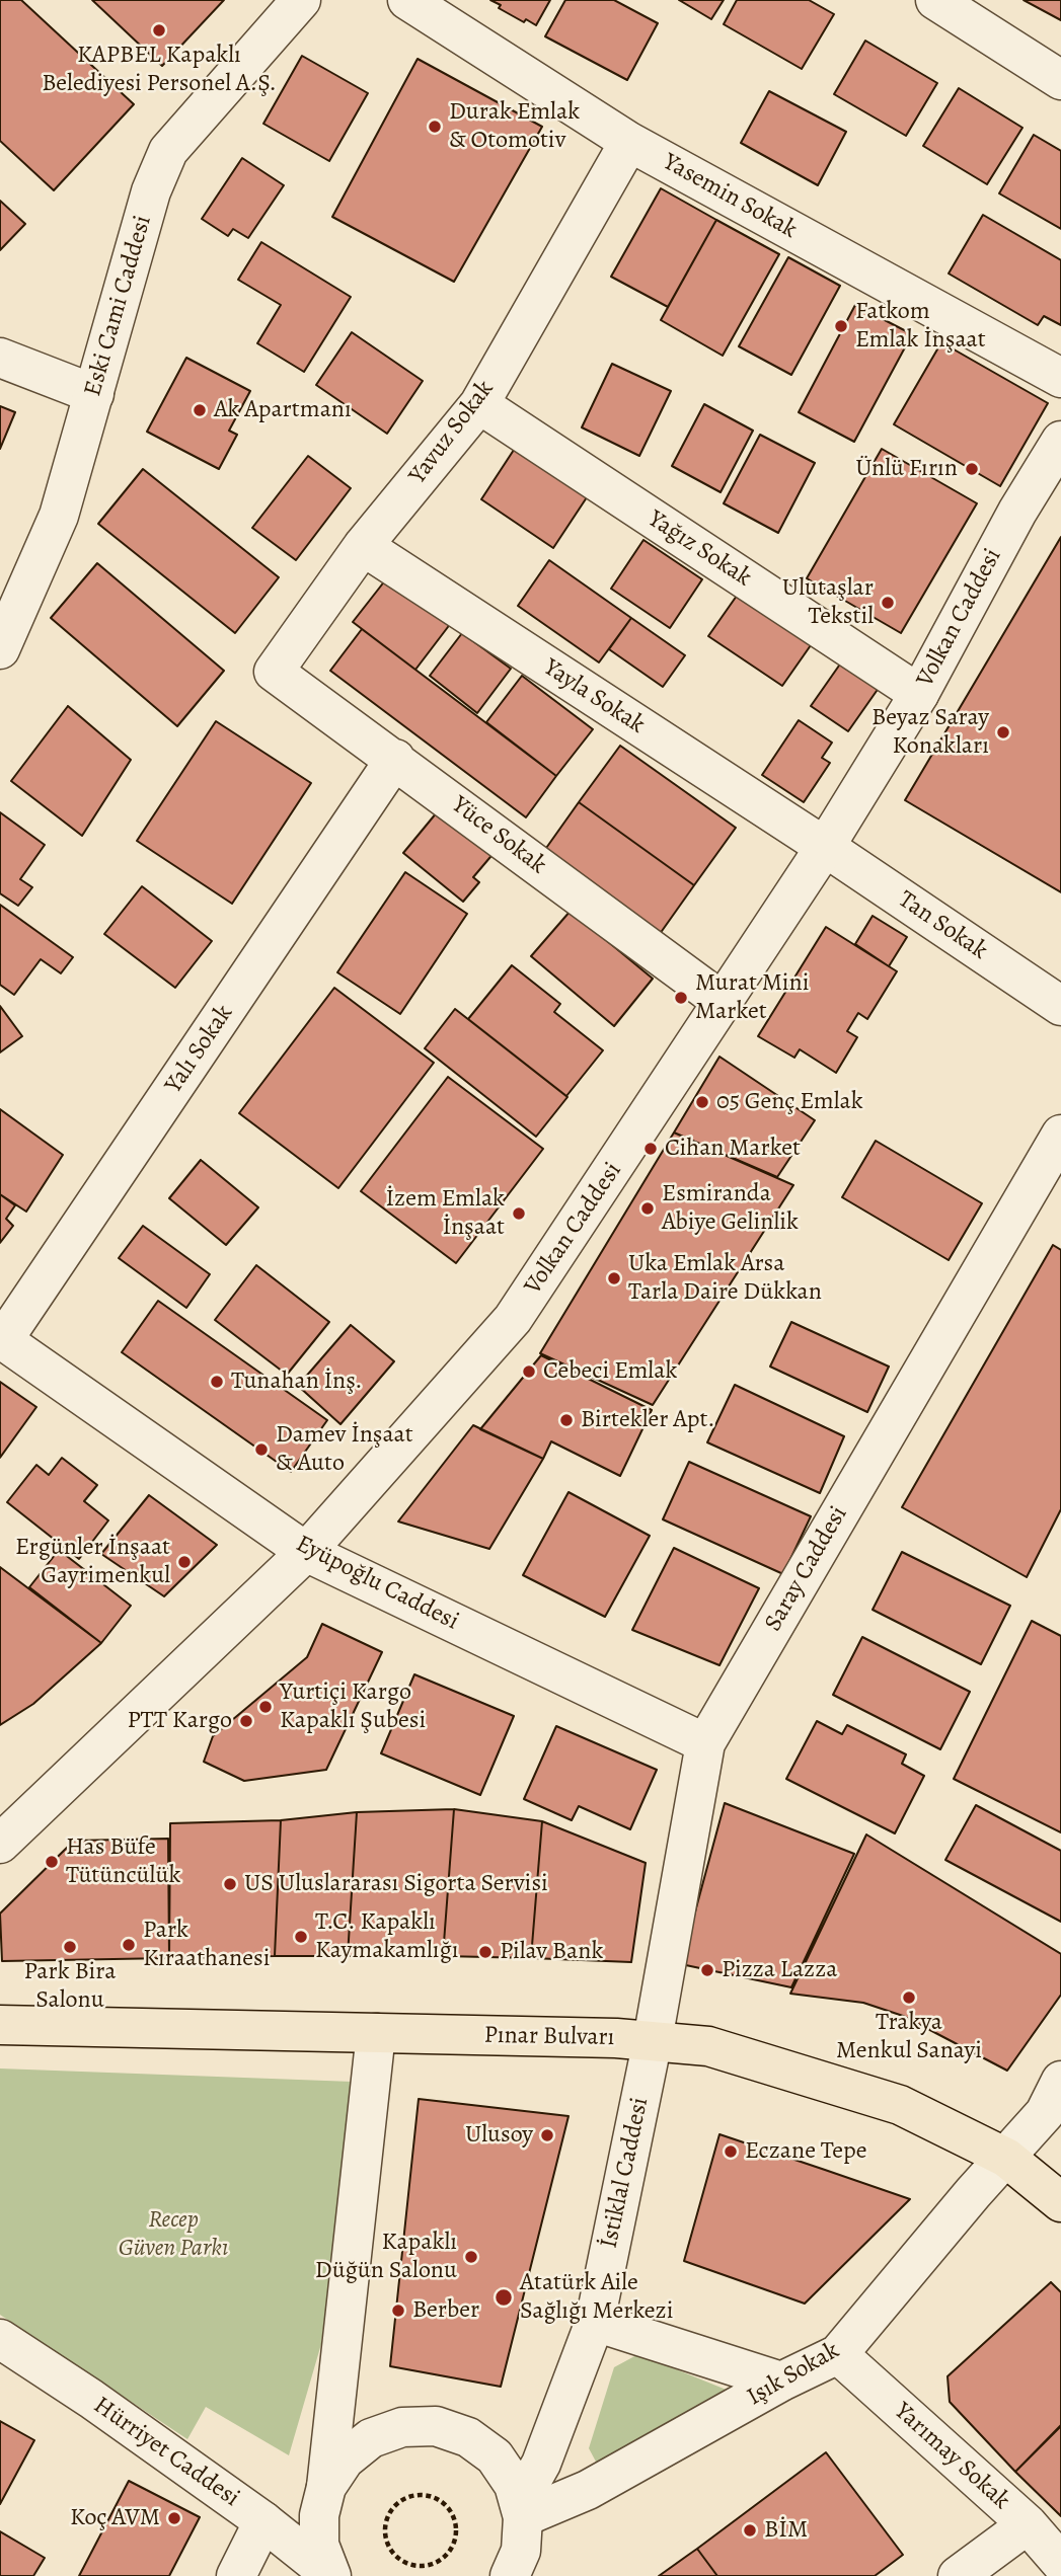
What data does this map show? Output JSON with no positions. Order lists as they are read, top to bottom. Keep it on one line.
{"streets":{"main road":["Pınar Bulvarı"],"street":["Yasemin Sokak","Eski Cami Caddesi","Yavuz Sokak","Yağız Sokak","Volkan Caddesi","Yayla Sokak","Yüce Sokak","Tan Sokak","Yalı Sokak","Saray Caddesi","Eyüpoğlu Caddesi","İstiklal Caddesi","Işık Sokak","Hürriyet Caddesi","Yarımay Sokak"]},"crossings":[["Yasemin Sokak","Yavuz Sokak"],["Yavuz Sokak","Yağız Sokak"],["Yavuz Sokak","Yayla Sokak"],["Yavuz Sokak","Yüce Sokak"],["Yağız Sokak","Volkan Caddesi"],["Volkan Caddesi","Yayla Sokak"],["Volkan Caddesi","Yüce Sokak"],["Volkan Caddesi","Tan Sokak"],["Volkan Caddesi","Eyüpoğlu Caddesi"],["Yayla Sokak","Tan Sokak"],["Yüce Sokak","Yalı Sokak"],["Yalı Sokak","Eyüpoğlu Caddesi"],["Saray Caddesi","Eyüpoğlu Caddesi"],["Saray Caddesi","Pınar Bulvarı"],["Saray Caddesi","İstiklal Caddesi"],["Pınar Bulvarı","İstiklal Caddesi"],["Pınar Bulvarı","Işık Sokak"],["İstiklal Caddesi","Işık Sokak"],["Işık Sokak","Yarımay Sokak"]],"parks":["Recep Güven Parkı"],"places":["KAPBEL Kapaklı Belediyesi Personel A.Ş.","Durak Emlak & Otomotiv","Fatkom Emlak İnşaat","Ak Apartmanı","Ünlü Fırın","Ulutaşlar Tekstil","Beyaz Saray Konakları","Murat Mini Market","05 Genç Emlak","Cihan Market","Esmiranda Abiye Gelinlik","İzem Emlak İnşaat","Uka Emlak Arsa Tarla Daire Dükkan","Cebeci Emlak","Tunahan İnş.","Birtekler Apt.","Damev İnşaat & Auto","Ergünler İnşaat Gayrimenkul","Yurtiçi Kargo Kapaklı Şubesi","PTT Kargo","Has Büfe Tütüncülük","US Uluslararası Sigorta Servisi","T.C. Kapaklı Kaymakamlığı","Park Kıraathanesi","Park Bira Salonu","Pilav Bank","Pizza Lazza","Trakya Menkul Sanayi","Ulusoy","Eczane Tepe","Kapaklı Düğün Salonu","Atatürk Aile Sağlığı Merkezi","Berber","Koç AVM","BİM"]}
